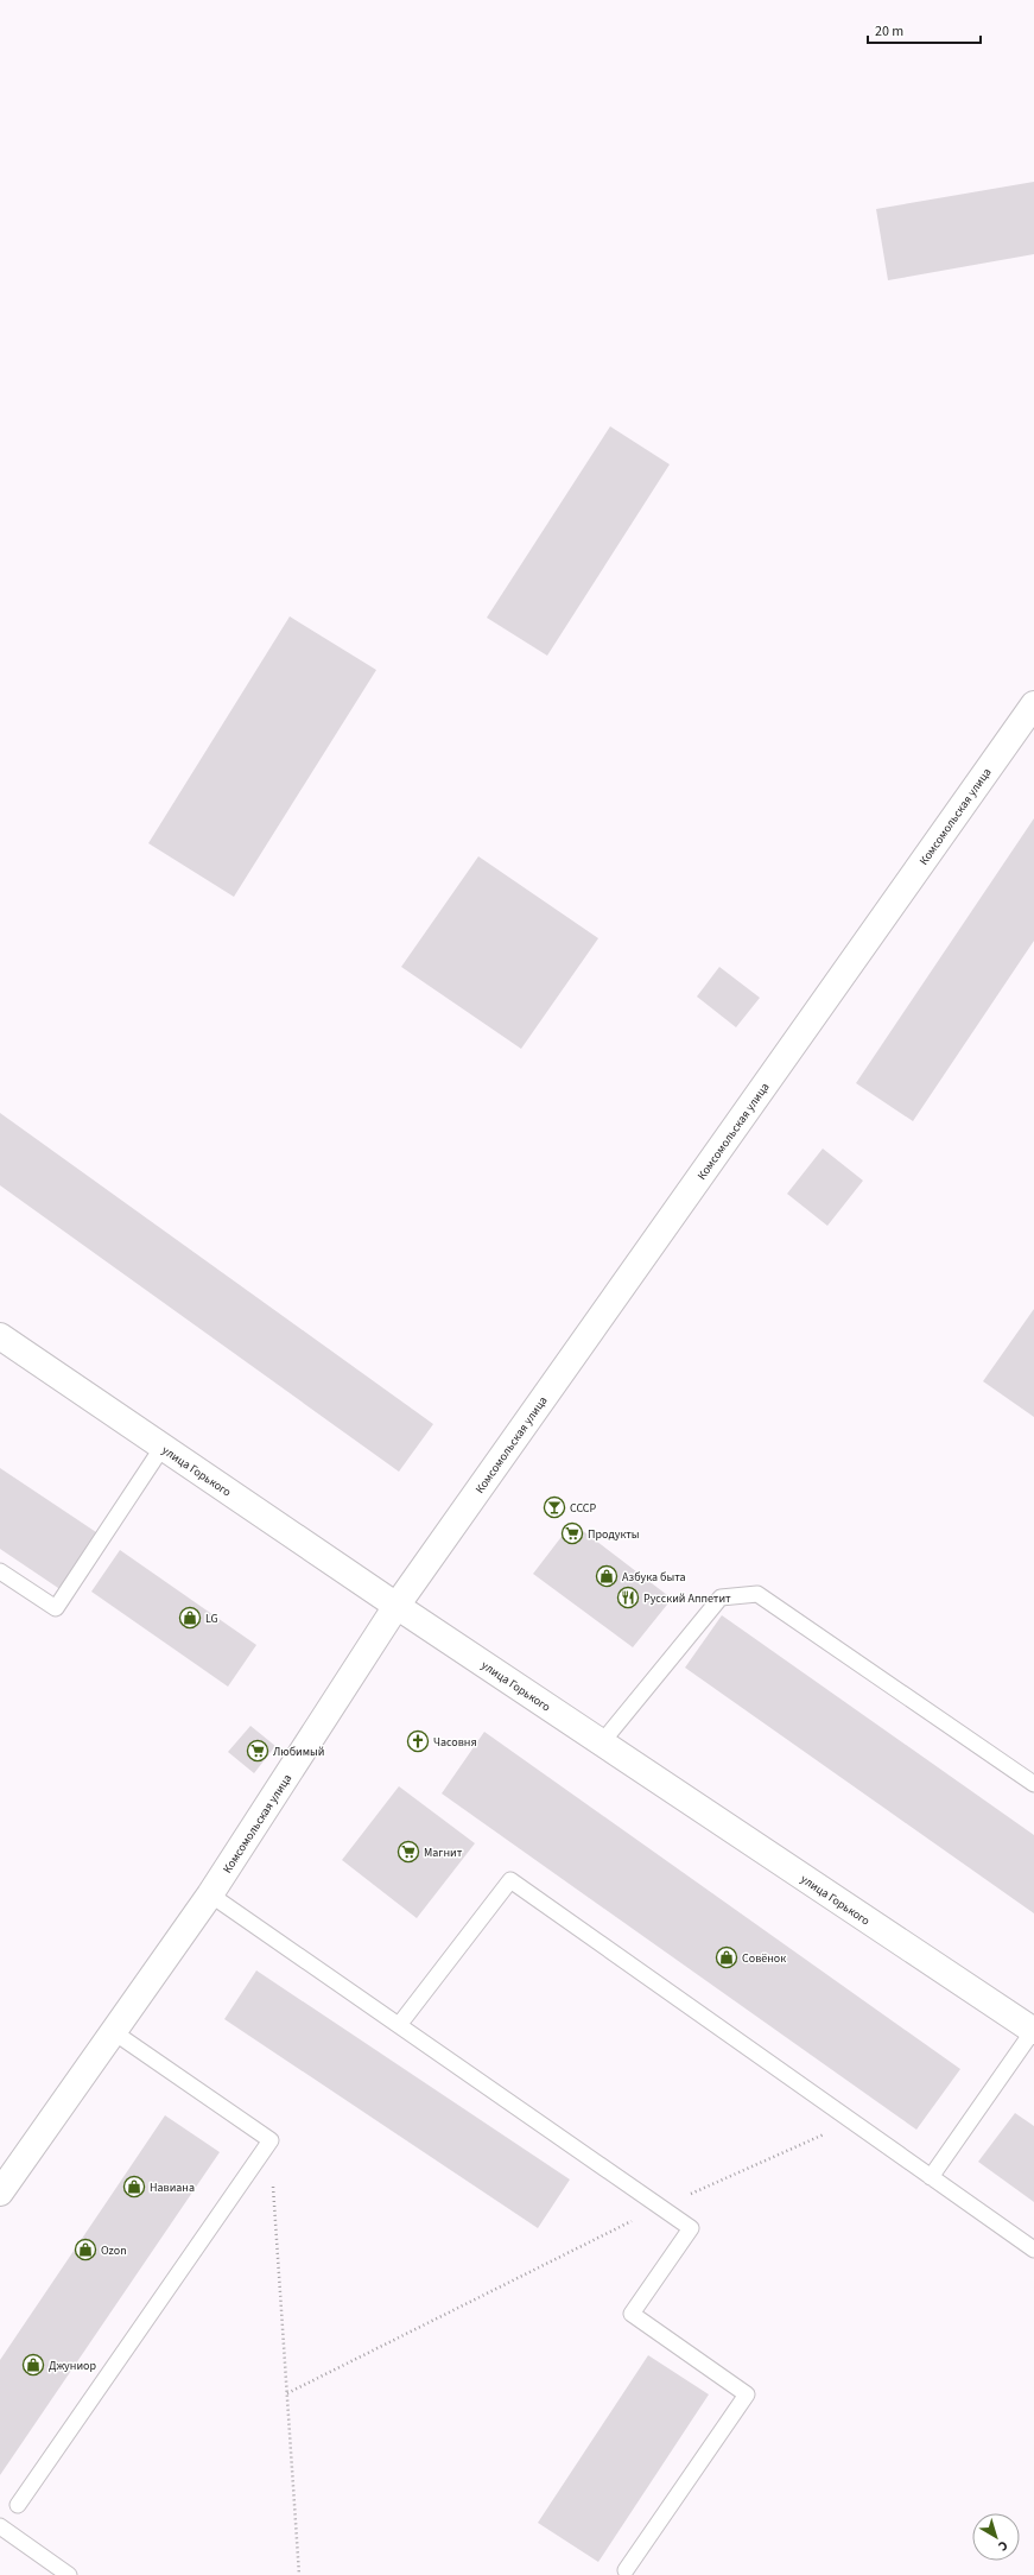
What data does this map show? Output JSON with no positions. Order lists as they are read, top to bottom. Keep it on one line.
{"streets":{"street":["Комсомольская улица","улица Горького"]},"crossings":[["Комсомольская улица","улица Горького"]],"places":{"bar":["СССР"],"supermarket":["Продукты","Любимый","Магнит"],"shop":["Азбука быта","LG","Совёнок","Навиана","Ozon","Джуниор"],"restaurant":["Русский Аппетит"],"church":["Часовня"]},"scale_bar":"20 m","north":"bottom right"}
